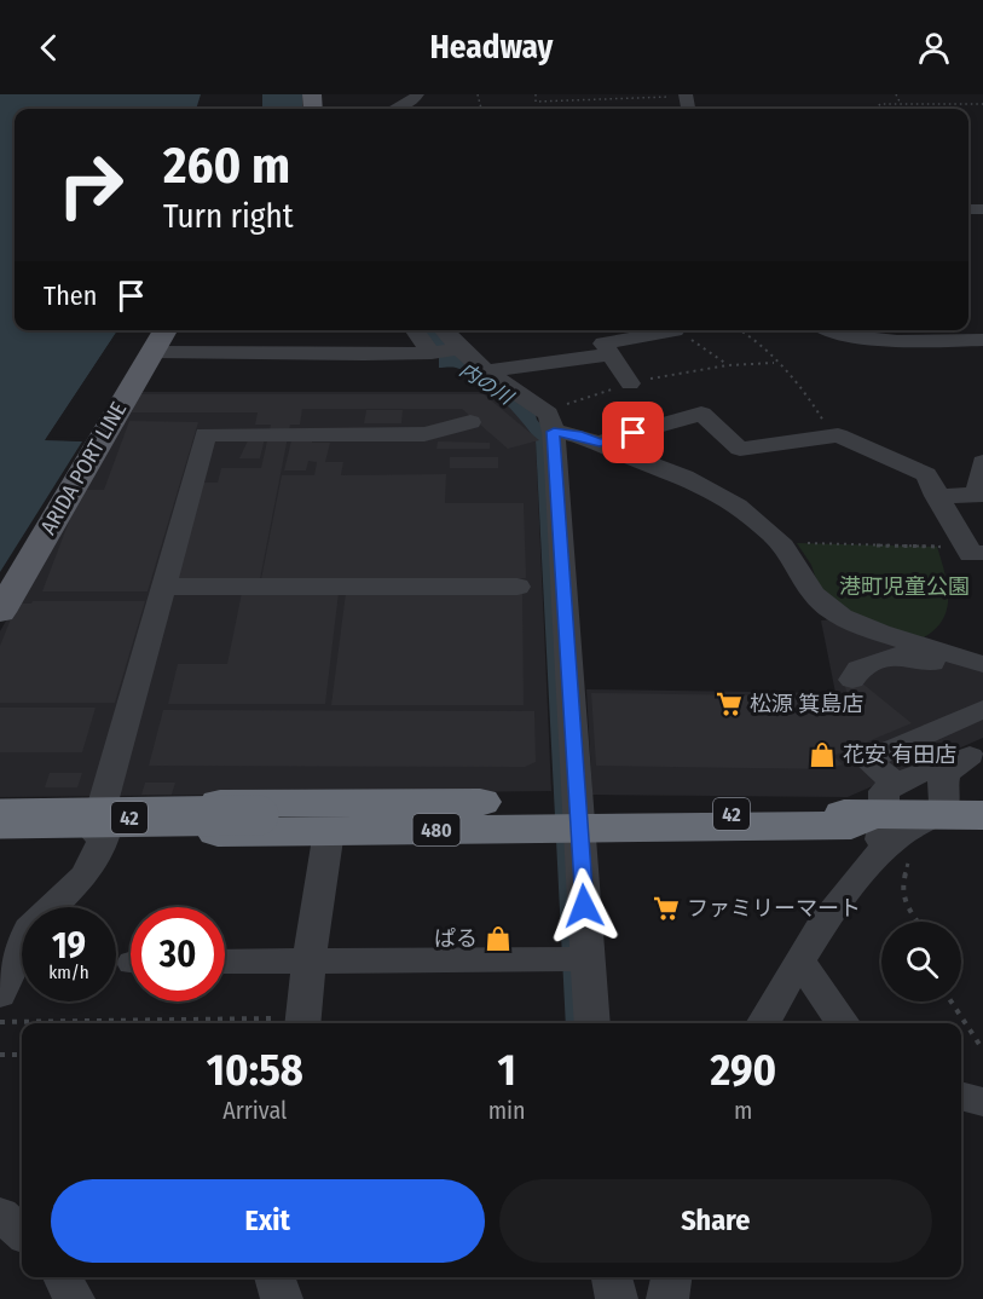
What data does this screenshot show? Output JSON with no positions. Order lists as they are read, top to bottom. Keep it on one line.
{"streets":{"highway":["42","480"],"main road":["ARIDA PORT LINE"]},"crossings":[["42","480"]],"water":["内の川"],"parks":["港町児童公園"],"places":{"supermarket":["松源 箕島店","ファミリーマート"],"shop":["花安 有田店","ぱる"]},"page":{"header":"Headway","turn":["260 m","Turn right"],"then":"Then","speed":"19 km/h","limit":"30","eta":["10:58","Arrival","1","min","290","m"],"buttons":["Exit","Share"]}}
